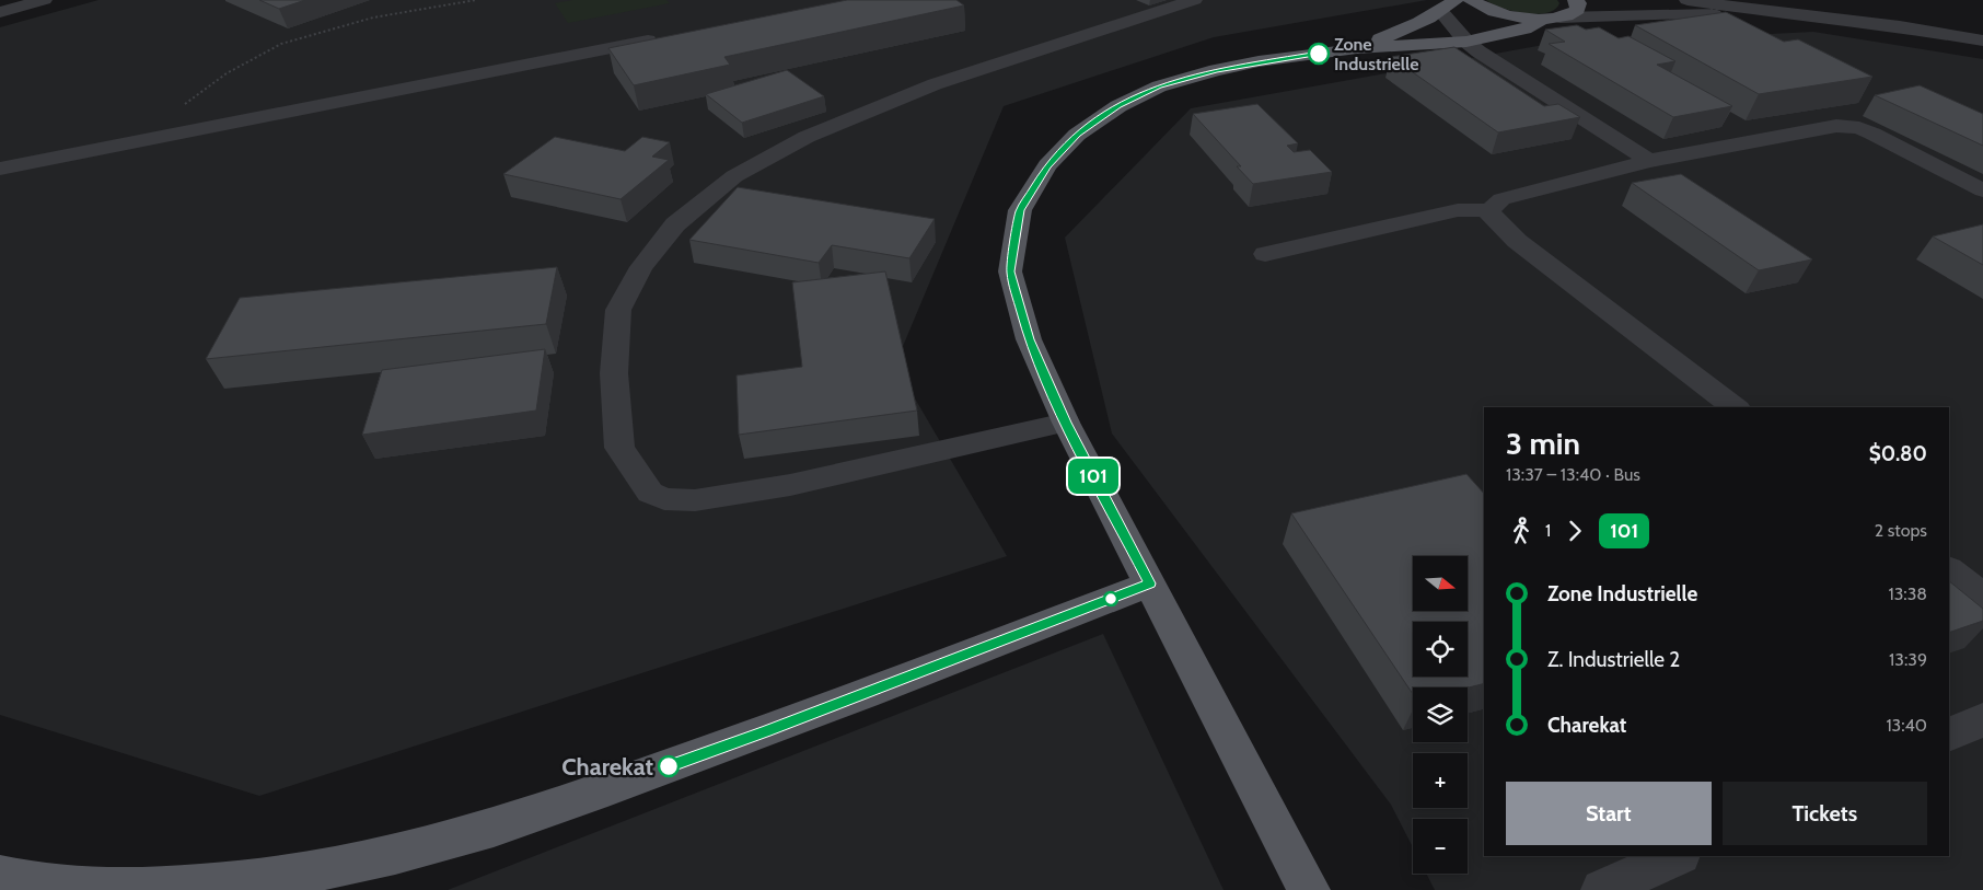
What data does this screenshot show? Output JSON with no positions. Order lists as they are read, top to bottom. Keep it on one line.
{"places":["Zone Industrielle","Charekat"],"lines":["bus line 101"],"north":"right","page":{"on_map":"101","heading":["3 min","13:37 – 13:40 · Bus","$0.80"],"legs":["1","101","2 stops"],"map_buttons":["+","−"],"list":[{"name":"Zone Industrielle","value":"13:38"},{"name":"Z. Industrielle 2","value":"13:39"},{"name":"Charekat","value":"13:40"}],"buttons":["Start","Tickets"]}}
